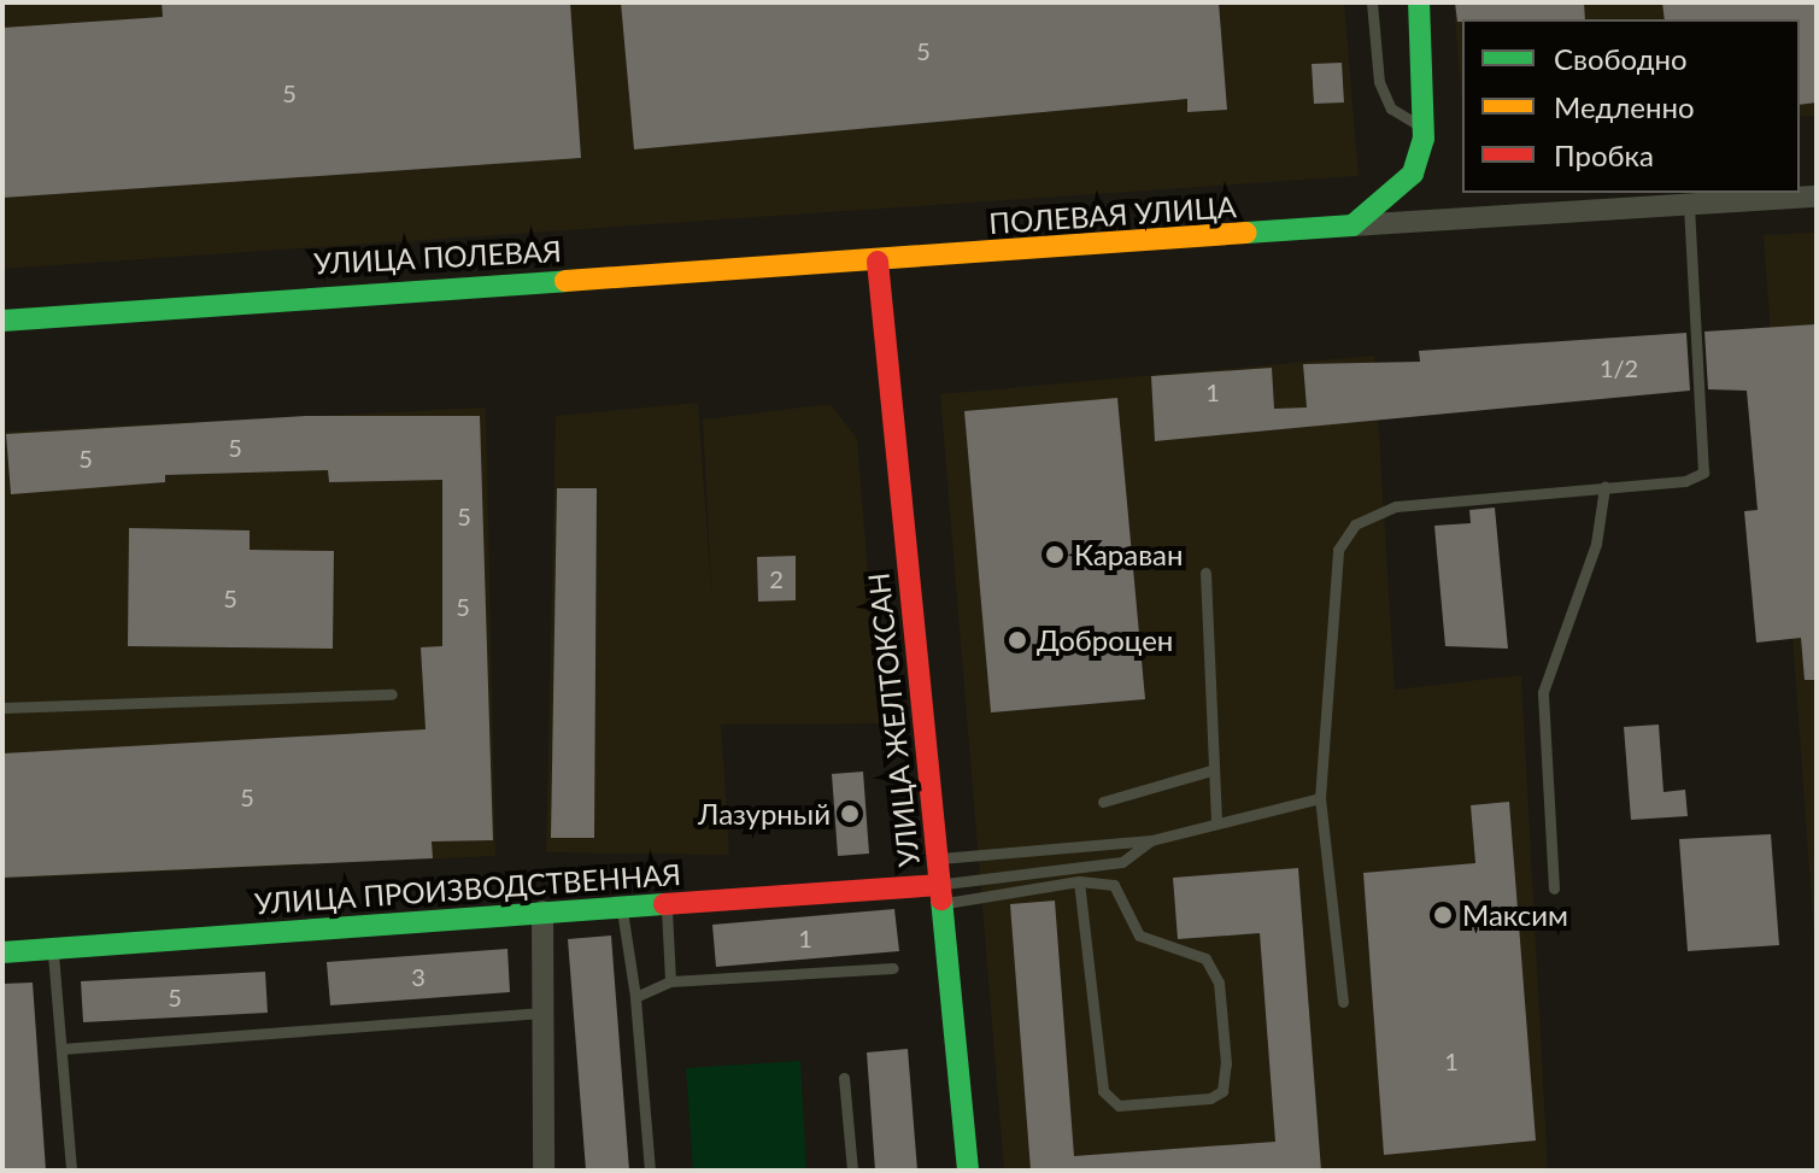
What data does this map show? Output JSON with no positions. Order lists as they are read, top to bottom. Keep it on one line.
{"streets":{"street":["ПОЛЕВАЯ УЛИЦА","УЛИЦА ПОЛЕВАЯ","УЛИЦА ЖЕЛТОКСАН","УЛИЦА ПРОИЗВОДСТВЕННАЯ"]},"crossings":[["ПОЛЕВАЯ УЛИЦА","УЛИЦА ПОЛЕВАЯ"],["ПОЛЕВАЯ УЛИЦА","УЛИЦА ЖЕЛТОКСАН"],["УЛИЦА ПОЛЕВАЯ","УЛИЦА ЖЕЛТОКСАН"],["УЛИЦА ЖЕЛТОКСАН","УЛИЦА ПРОИЗВОДСТВЕННАЯ"]],"places":["Караван","Доброцен","Лазурный","Максим"],"house_numbers":["5","5","1/2","1","5","5","5","2","5","5","5","1","3","5","1"],"legend":["Свободно","Медленно","Пробка"]}
